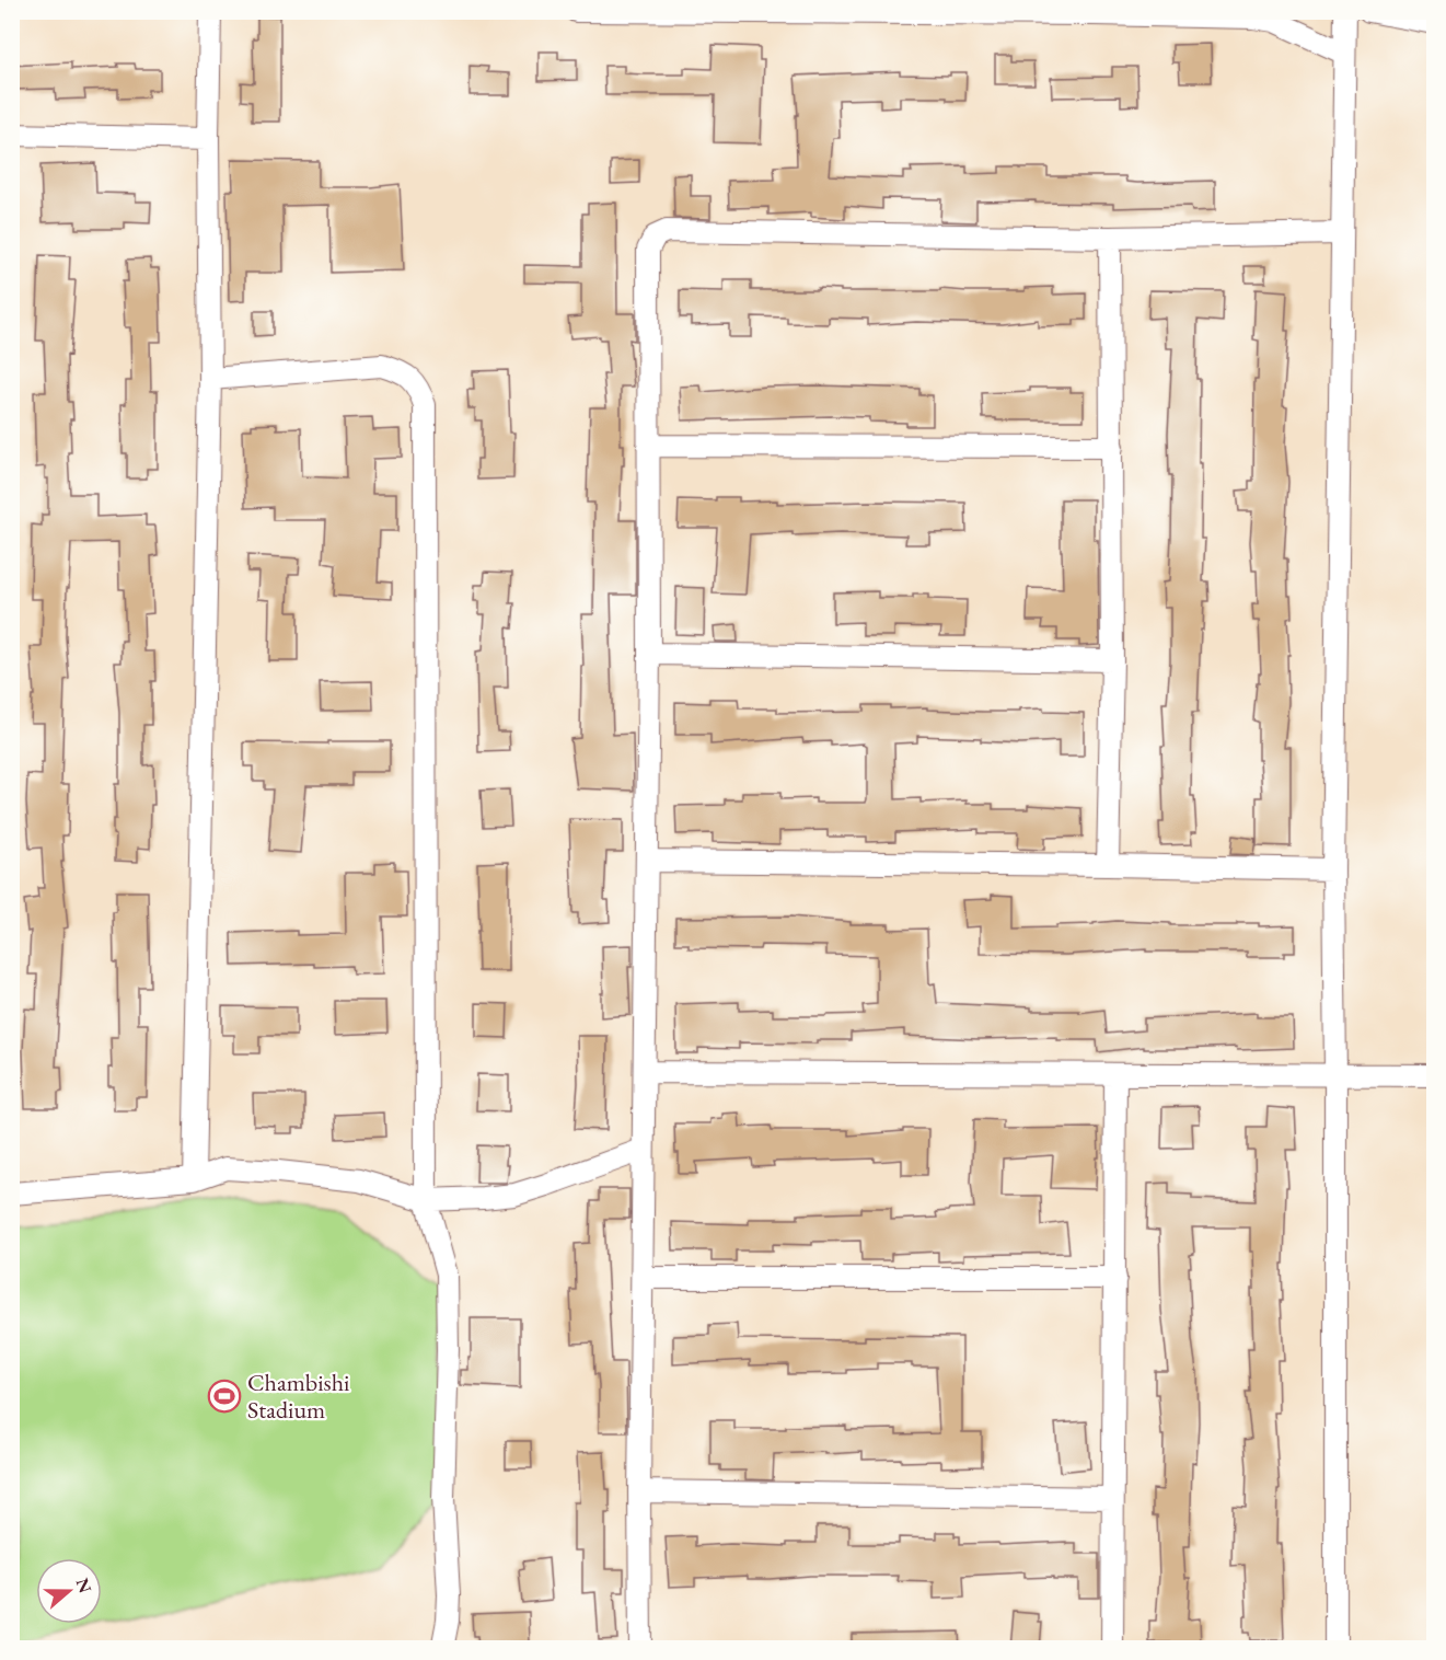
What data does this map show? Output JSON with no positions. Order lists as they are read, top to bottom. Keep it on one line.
{"places":{"sports":["Chambishi Stadium"]},"north":"right"}
